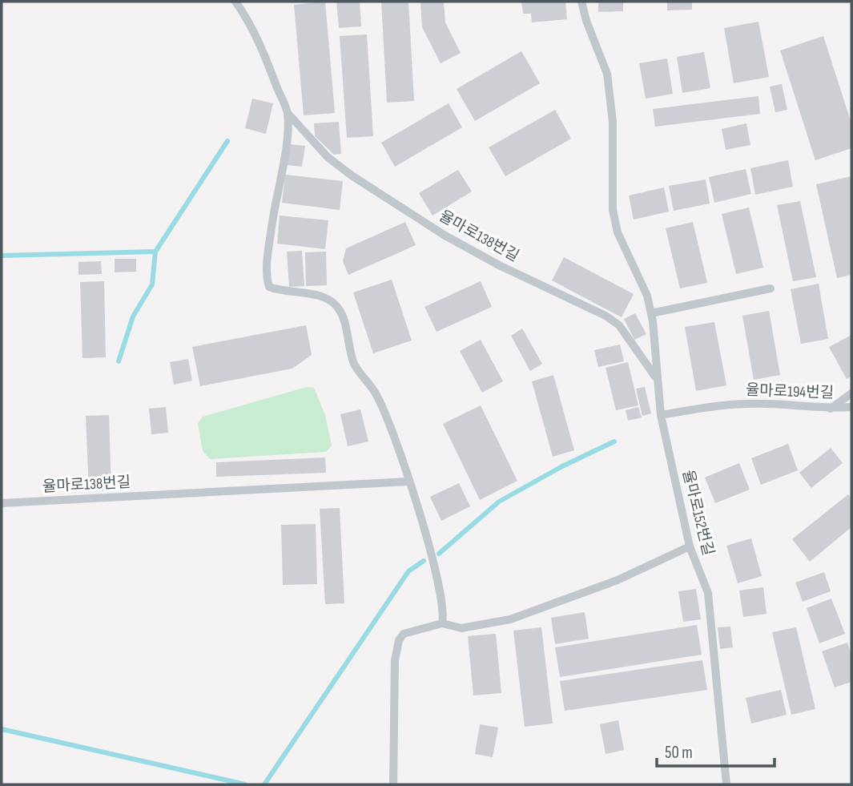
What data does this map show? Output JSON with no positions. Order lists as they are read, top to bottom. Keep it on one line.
{"streets":{"lane":["율마로138번길","율마로194번길","율마로152번길"]},"crossings":[["율마로138번길","율마로152번길"],["율마로194번길","율마로152번길"]],"scale_bar":"50 m"}
